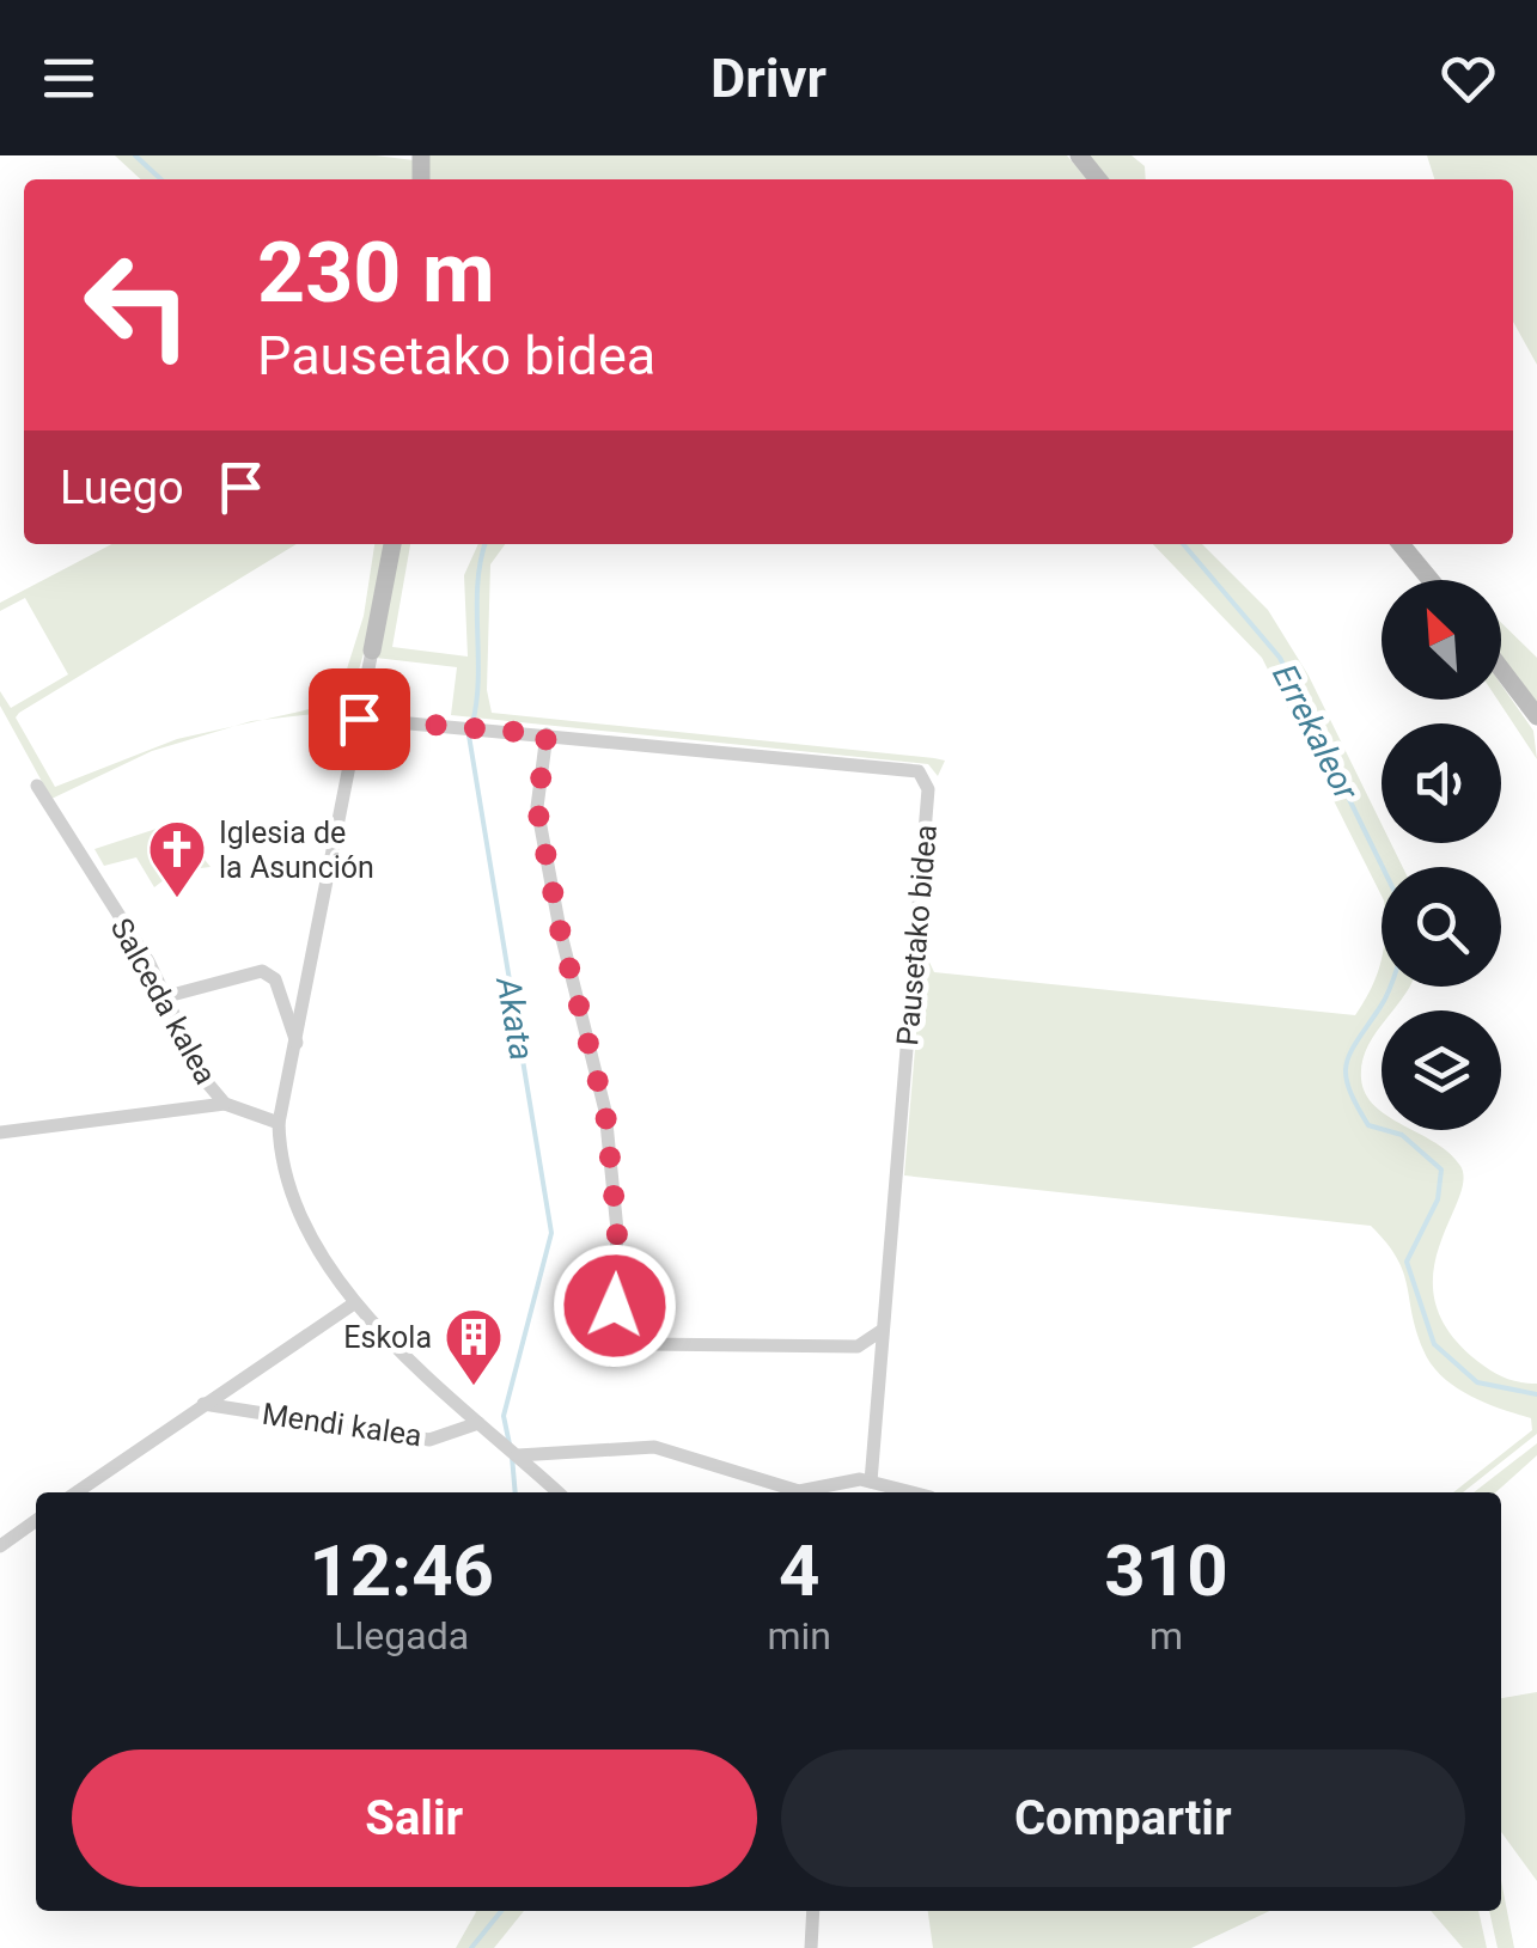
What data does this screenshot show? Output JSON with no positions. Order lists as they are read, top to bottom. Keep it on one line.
{"streets":{"street":["Pausetako bidea","Salceda kalea","Mendi kalea"]},"water":["Errekaleor","Akata"],"places":{"church":["Iglesia de la Asunción"],"building":["Eskola"]},"north":"top left","page":{"header":"Drivr","turn":["230 m","Pausetako bidea"],"then":"Luego","eta":["12:46","Llegada","4","min","310","m"],"buttons":["Salir","Compartir"]}}
